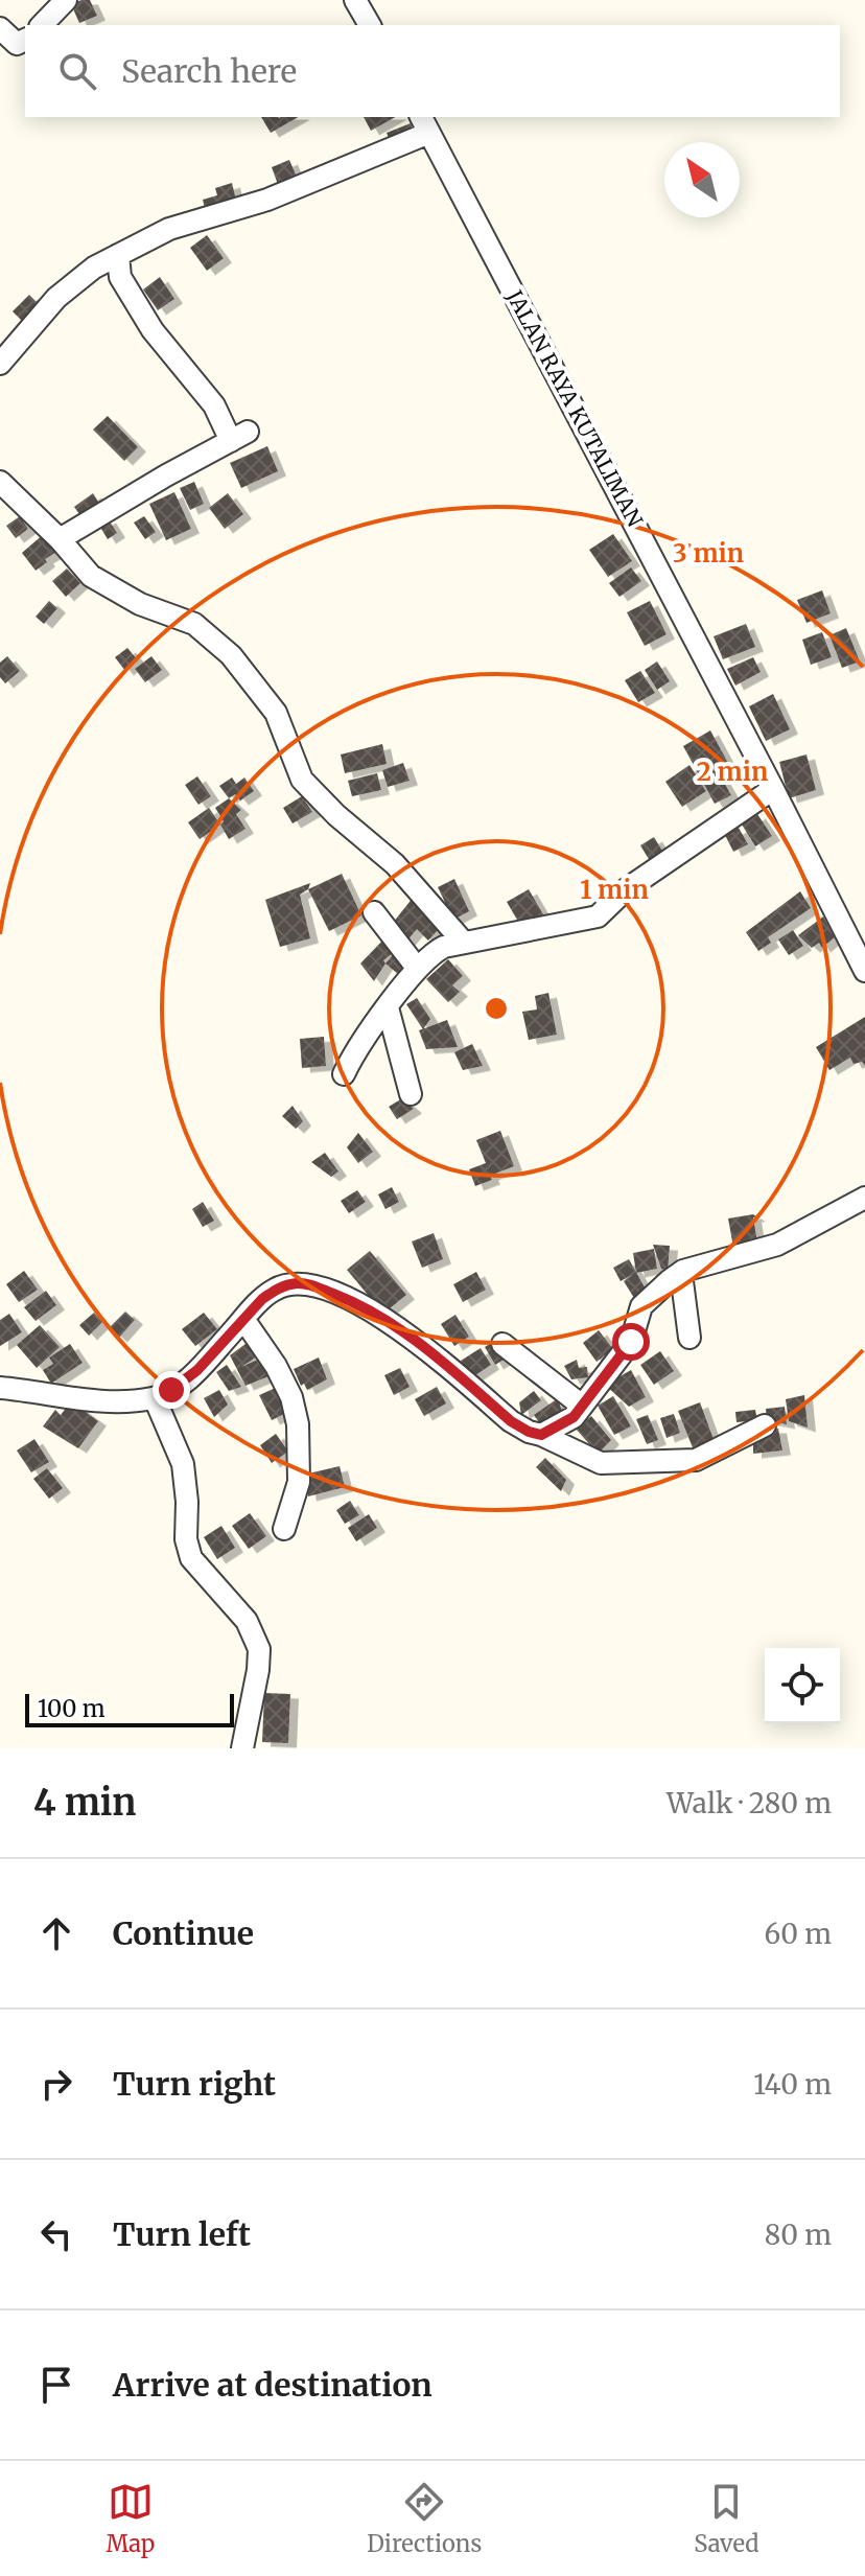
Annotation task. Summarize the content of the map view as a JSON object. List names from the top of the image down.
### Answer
{
  "streets": {
    "street": ["JALAN RAYA KUTALIMAN"]
  },
  "scale_bar": "100 m",
  "north": "top left",
  "page": {
    "search": "Search here",
    "scale": "100 m",
    "heading": ["4 min", "Walk · 280 m"],
    "list": [
      ["Continue", "60 m"],
      ["Turn right", "140 m"],
      ["Turn left", "80 m"],
      "Arrive at destination"
    ],
    "nav": ["Map", "Directions", "Saved"]
  },
  "rings": ["3 min", "2 min", "1 min"]
}
